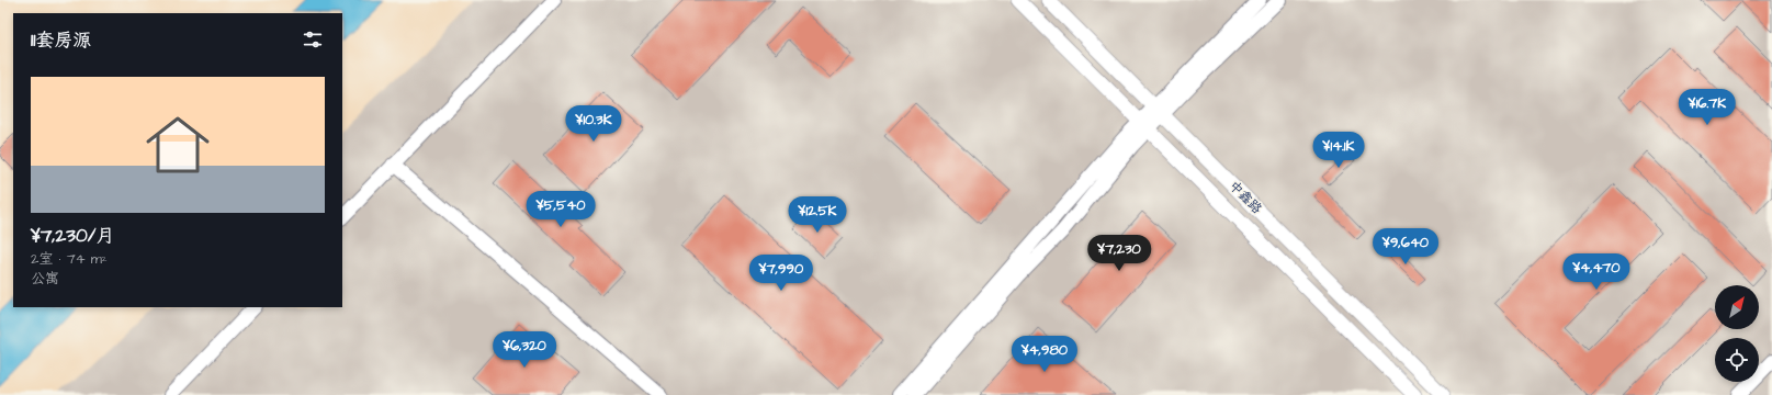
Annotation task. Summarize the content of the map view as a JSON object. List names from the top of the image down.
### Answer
{
  "streets": {
    "main road": ["中鑫路"]
  },
  "north": "top right",
  "page": {
    "heading": "11套房源",
    "list": [
      {
        "name": "¥7,230/月",
        "note": "2室 · 74 m² · 公寓"
      }
    ],
    "price": [
      "¥16.7K",
      "¥10.3K",
      "¥14.1K",
      "¥5,540",
      "¥12.5K",
      "¥9,640",
      "¥7,230",
      "¥4,470",
      "¥7,990",
      "¥6,320",
      "¥4,980"
    ]
  }
}
